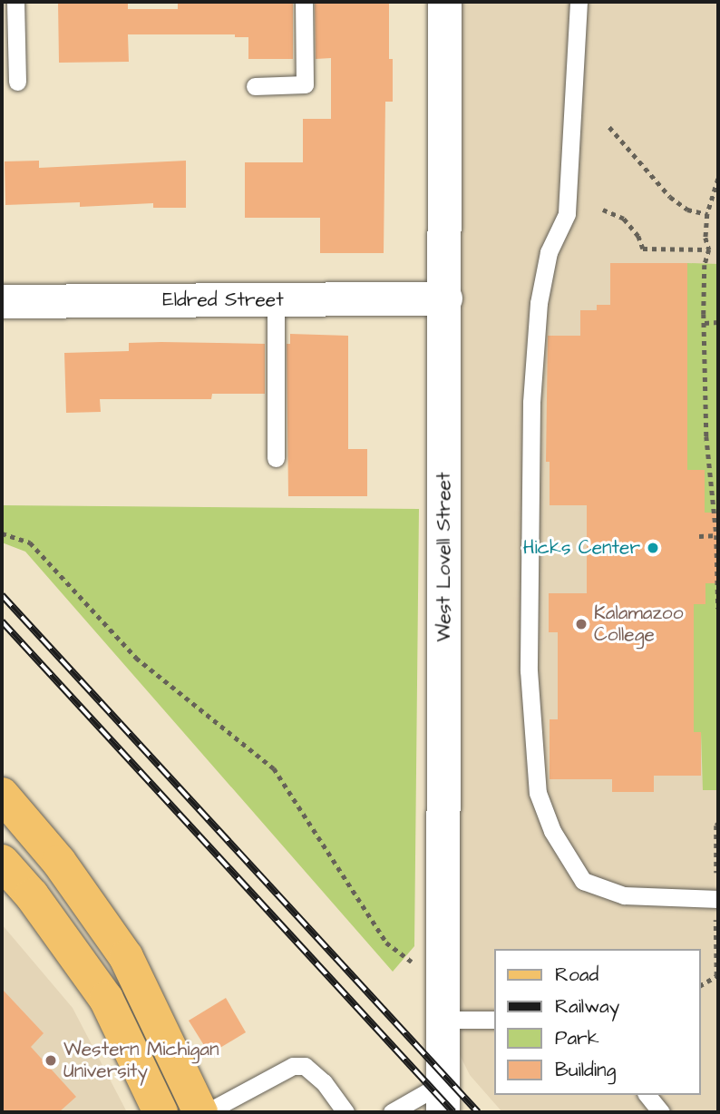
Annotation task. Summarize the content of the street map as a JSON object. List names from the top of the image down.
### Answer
{
  "streets": {
    "street": ["Eldred Street", "West Lovell Street"]
  },
  "crossings": [
    ["Eldred Street", "West Lovell Street"]
  ],
  "places": ["Hicks Center", "Kalamazoo College", "Western Michigan University"],
  "legend": [
    "Road",
    "Railway",
    "Park",
    "Building"
  ]
}
